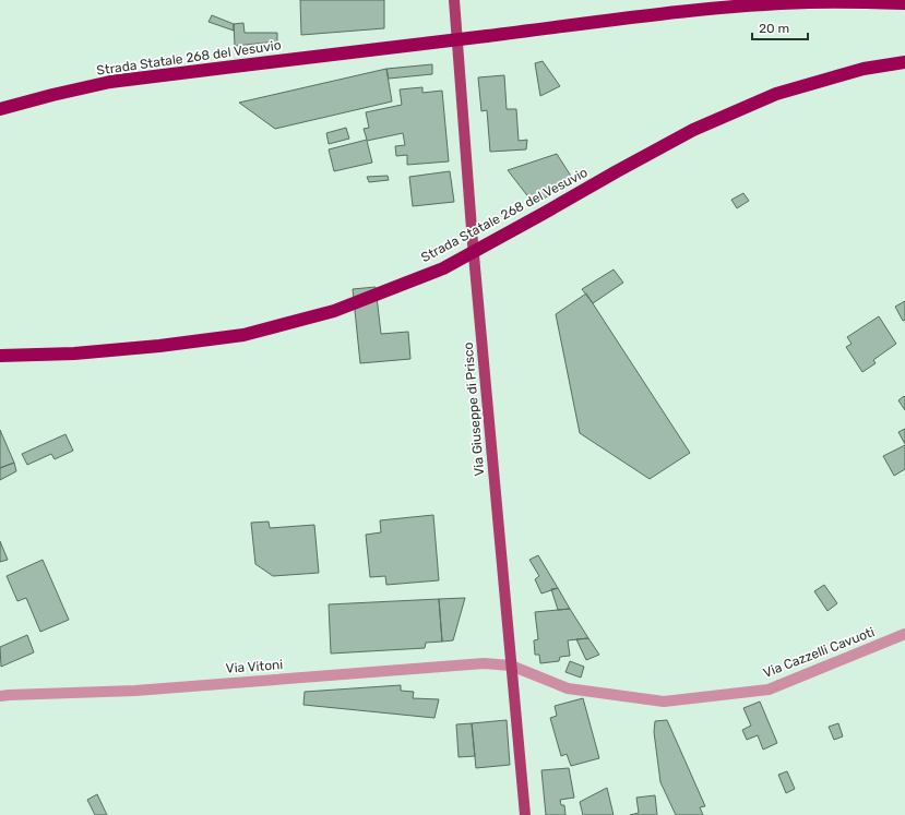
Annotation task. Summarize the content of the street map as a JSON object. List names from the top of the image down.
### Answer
{
  "streets": {
    "highway": ["Strada Statale 268 del Vesuvio"],
    "main road": ["Via Giuseppe di Prisco"],
    "street": ["Via Cazzelli Cavuoti", "Via Vitoni"]
  },
  "crossings": [
    ["Via Giuseppe di Prisco", "Via Cazzelli Cavuoti"],
    ["Via Giuseppe di Prisco", "Via Vitoni"],
    ["Via Cazzelli Cavuoti", "Via Vitoni"]
  ],
  "scale_bar": "20 m"
}
